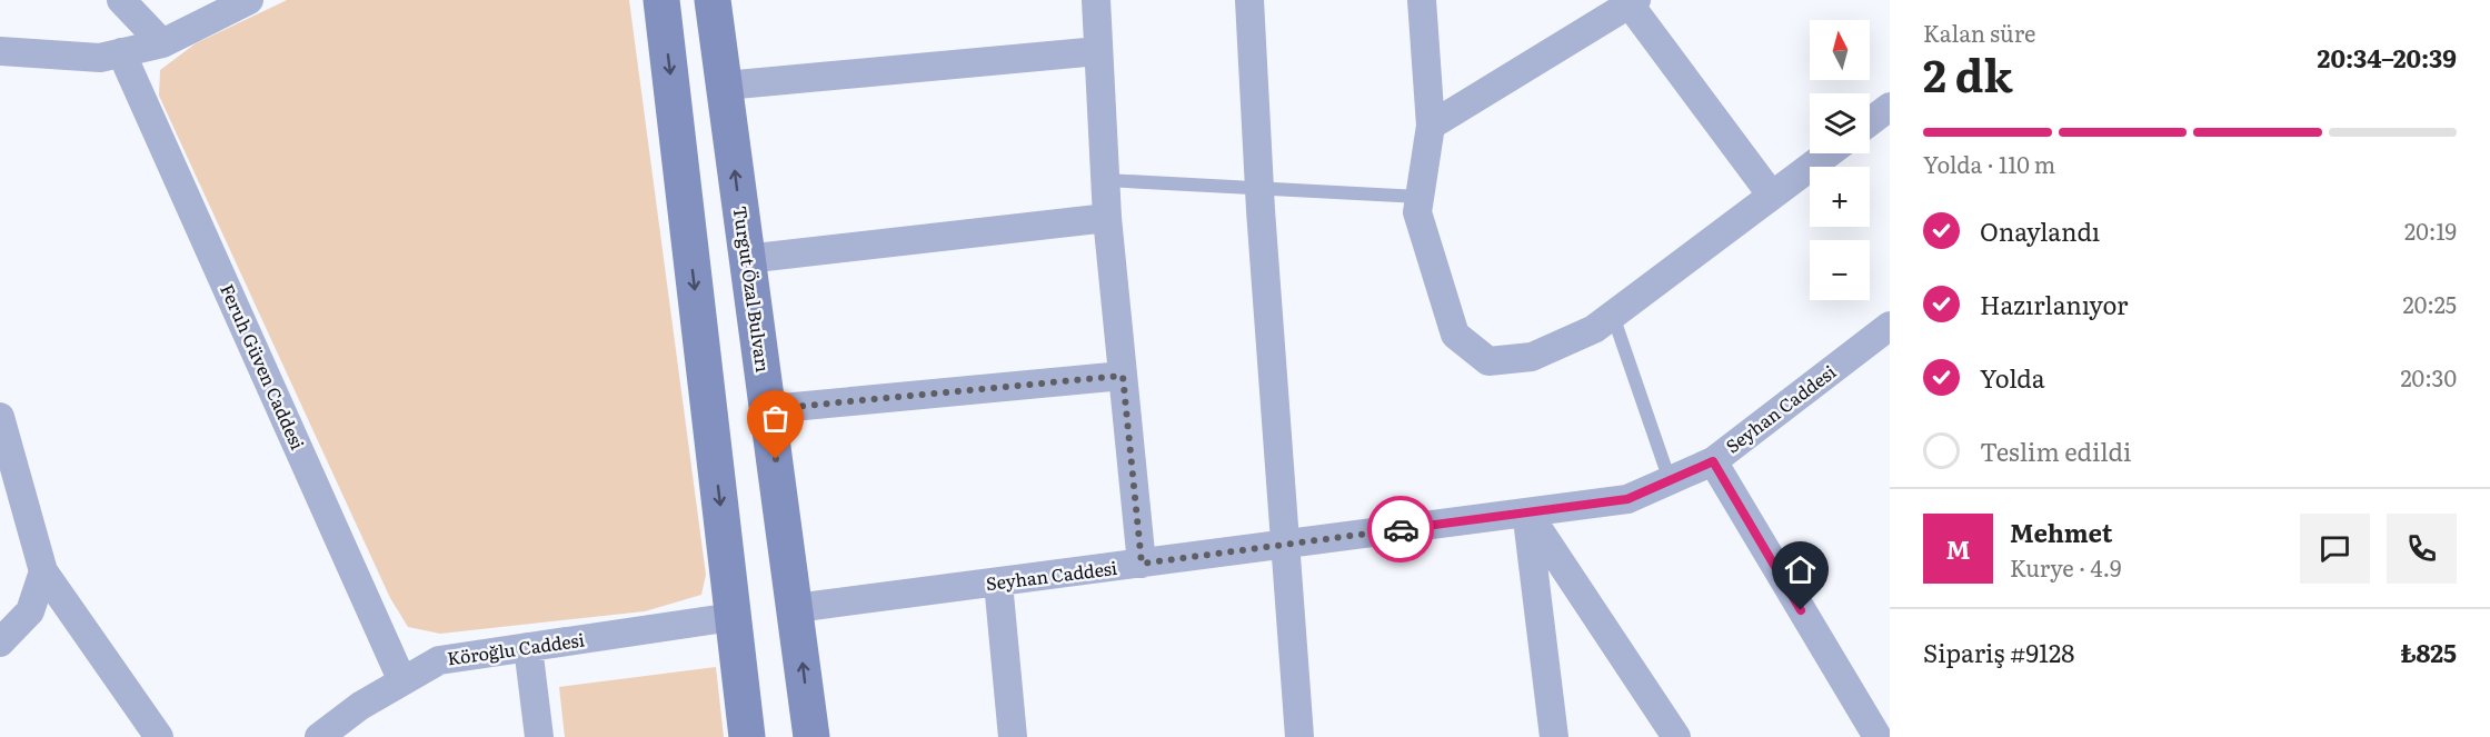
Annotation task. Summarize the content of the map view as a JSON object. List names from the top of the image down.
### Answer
{
  "streets": {
    "street": [
      "Turgut Özal Bulvarı",
      "Feruh Güven Caddesi",
      "Seyhan Caddesi",
      "Köroğlu Caddesi"
    ]
  },
  "crossings": [
    ["Turgut Özal Bulvarı", "Seyhan Caddesi"],
    ["Feruh Güven Caddesi", "Köroğlu Caddesi"]
  ],
  "north": "top",
  "page": {
    "heading": ["2 dk", "Kalan süre", "20:34–20:39"],
    "panel": [
      "Mehmet",
      "Kurye · 4.9",
      "Sipariş #9128",
      "₺825"
    ],
    "map_buttons": ["+", "−"],
    "bar": "Yolda · 110 m",
    "list": [
      ["Onaylandı", "20:19"],
      ["Hazırlanıyor", "20:25"],
      ["Yolda", "20:30"],
      "Teslim edildi"
    ],
    "round": "M"
  }
}
